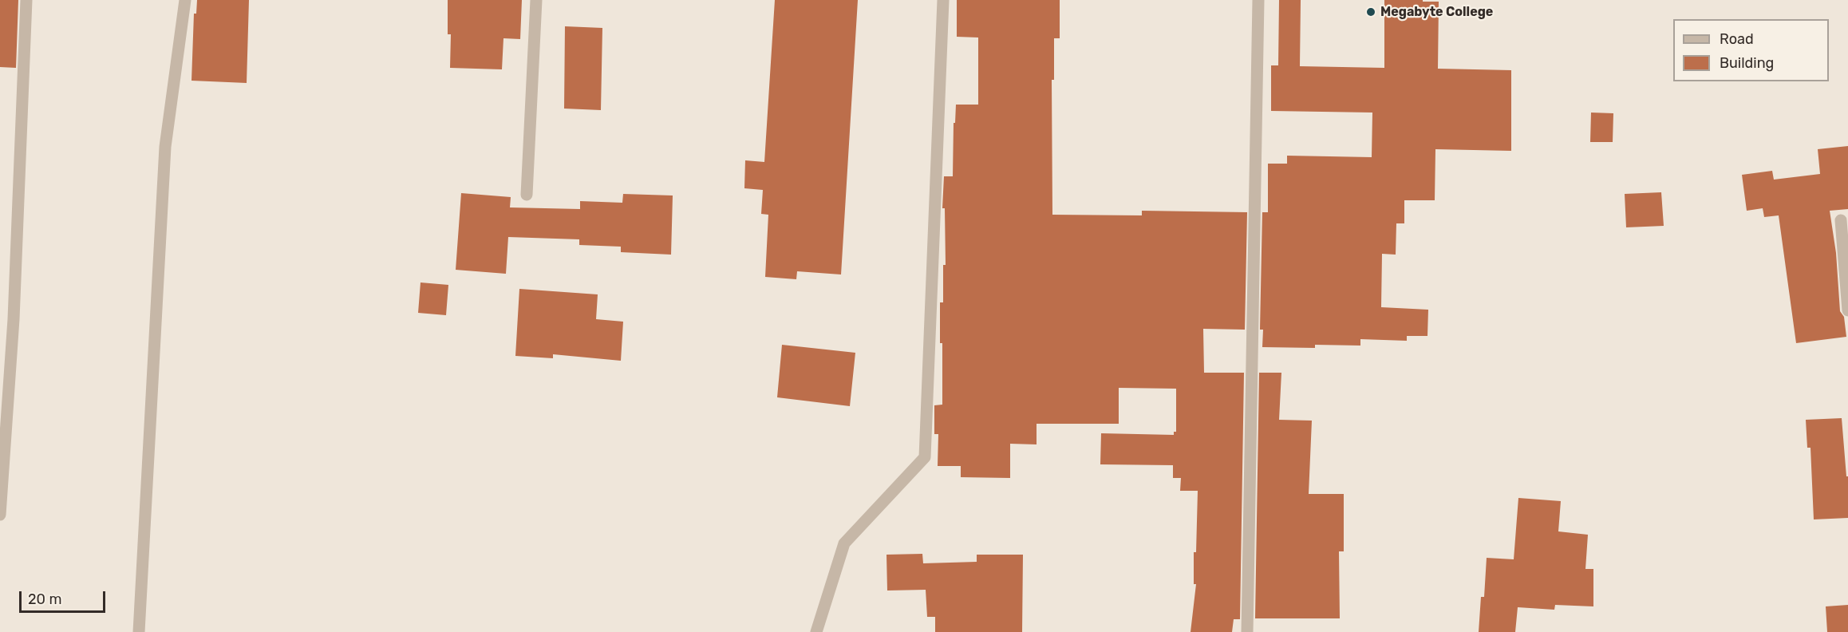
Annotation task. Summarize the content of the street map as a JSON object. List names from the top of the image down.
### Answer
{
  "places": ["Megabyte College"],
  "legend": ["Road", "Building"],
  "scale_bar": "20 m"
}
